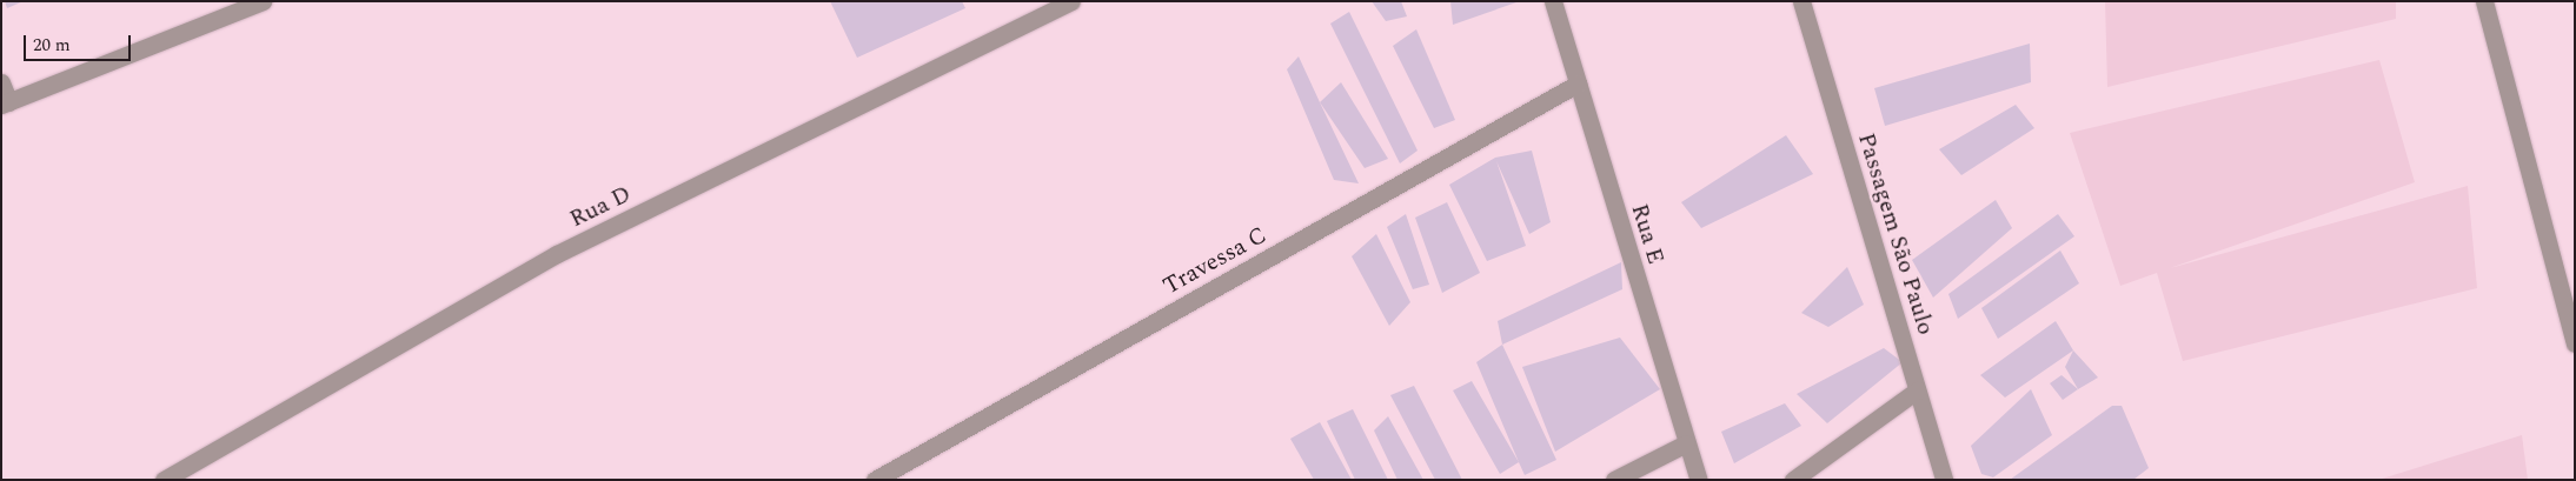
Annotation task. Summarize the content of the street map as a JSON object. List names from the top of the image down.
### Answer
{
  "streets": {
    "street": [
      "Rua D",
      "Rua E",
      "Passagem São Paulo",
      "Travessa C"
    ]
  },
  "crossings": [
    ["Rua E", "Travessa C"]
  ],
  "scale_bar": "20 m"
}
